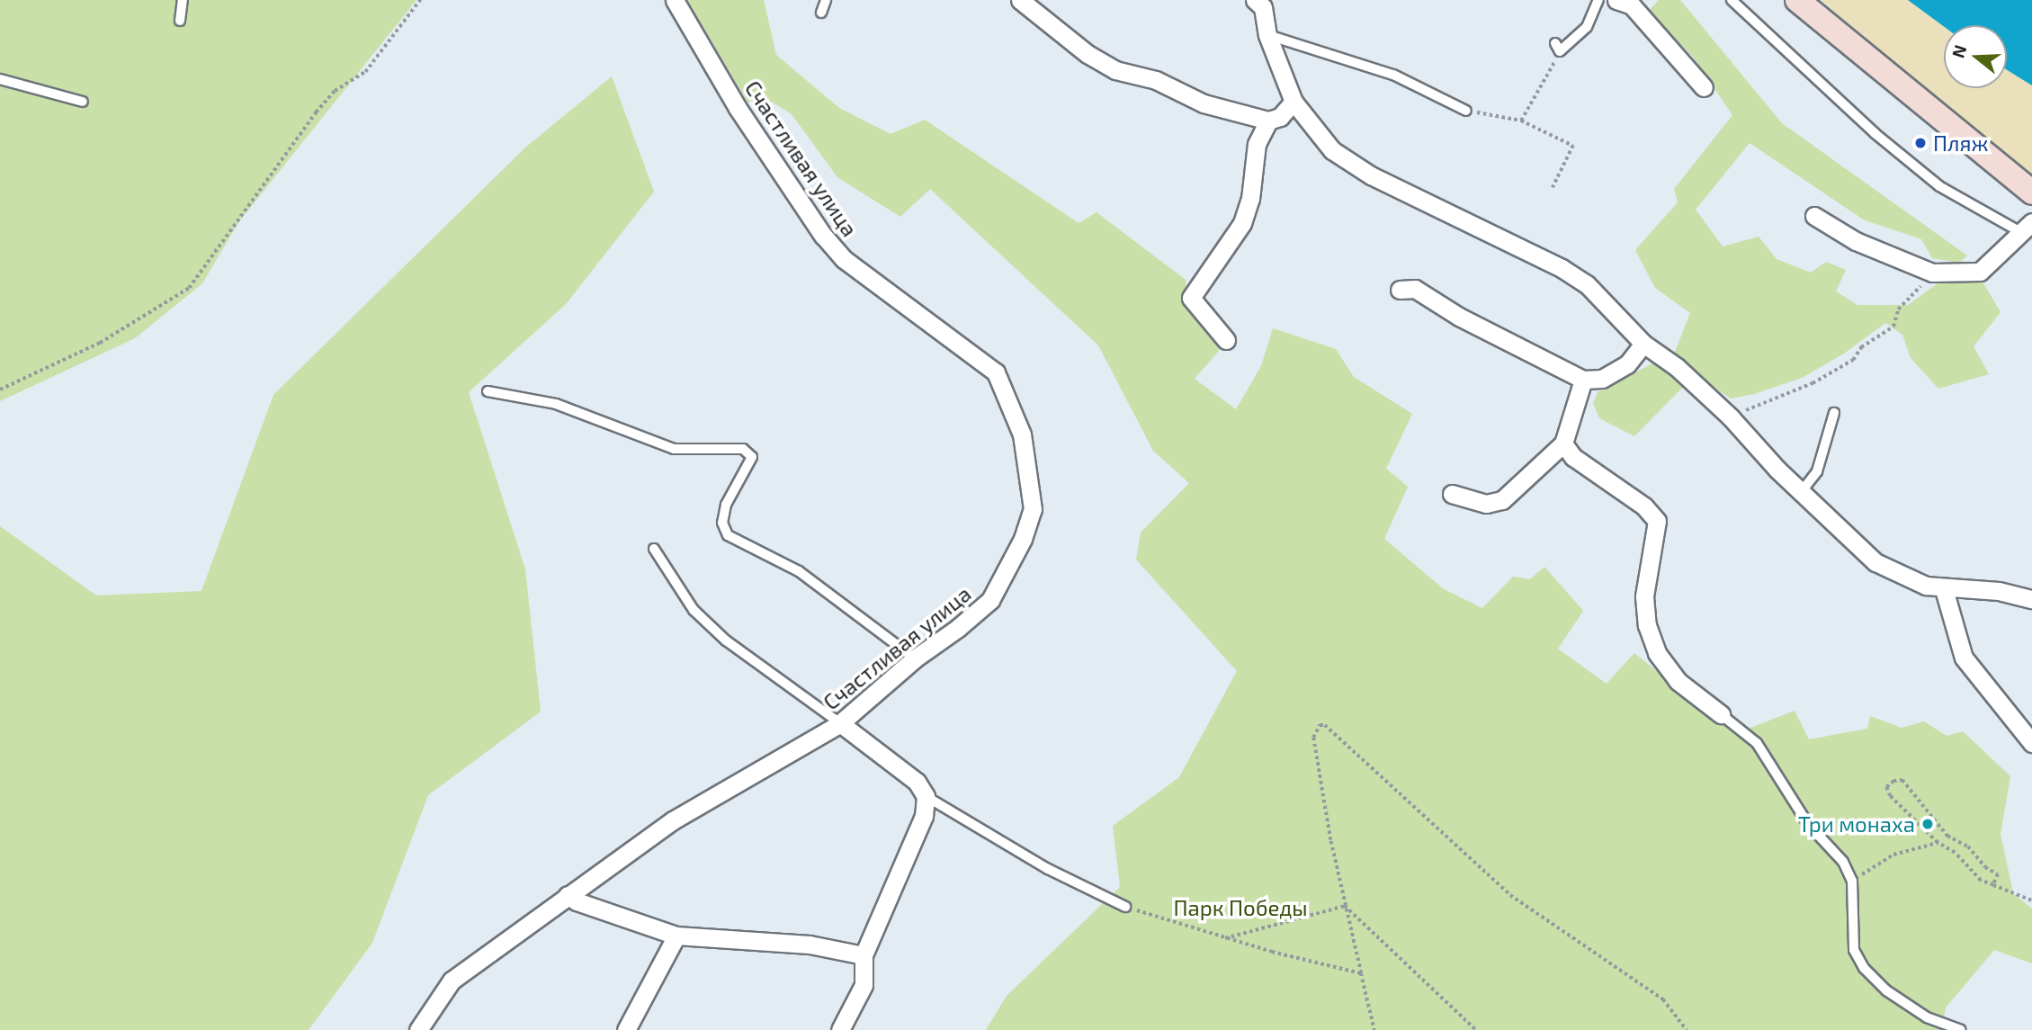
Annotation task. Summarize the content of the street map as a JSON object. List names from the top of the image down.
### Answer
{
  "streets": {
    "street": ["Счастливая улица"]
  },
  "parks": ["Парк Победы"],
  "places": ["Пляж", "Три монаха"],
  "north": "left"
}
